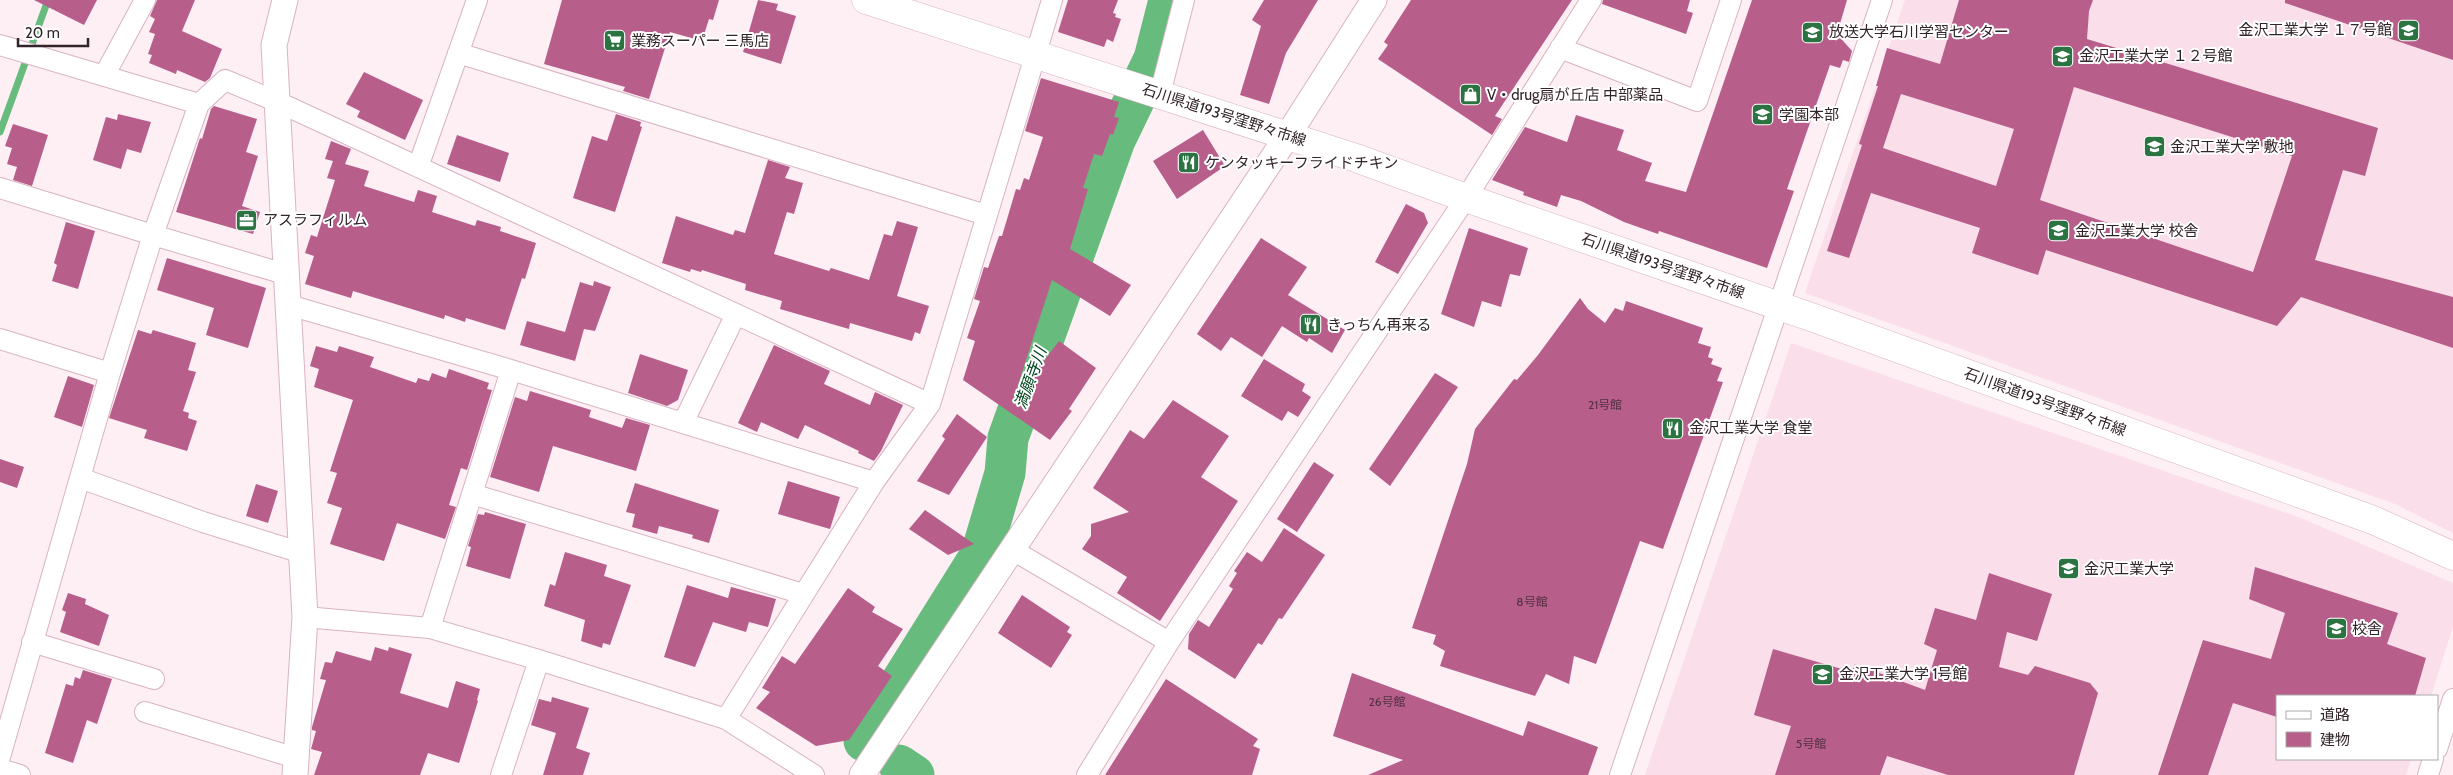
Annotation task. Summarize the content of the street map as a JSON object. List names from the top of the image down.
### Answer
{
  "streets": {
    "main road": ["石川県道193号窪野々市線"]
  },
  "water": ["満願寺川"],
  "places": {
    "school or university": [
      "金沢工業大学 １７号館",
      "放送大学石川学習センター",
      "金沢工業大学 １２号館",
      "学園本部",
      "金沢工業大学 敷地",
      "金沢工業大学 校舎",
      "金沢工業大学",
      "校舎",
      "金沢工業大学 1号館"
    ],
    "supermarket": ["業務スーパー 三馬店"],
    "shop": ["V・drug扇が丘店 中部薬品"],
    "restaurant": ["ケンタッキーフライドチキン", "きっちん再来る", "金沢工業大学 食堂"],
    "office": ["アスラフィルム"]
  },
  "house_numbers": [
    "21号館",
    "8号館",
    "26号館",
    "5号館"
  ],
  "legend": ["道路", "建物"],
  "scale_bar": "20 m"
}
